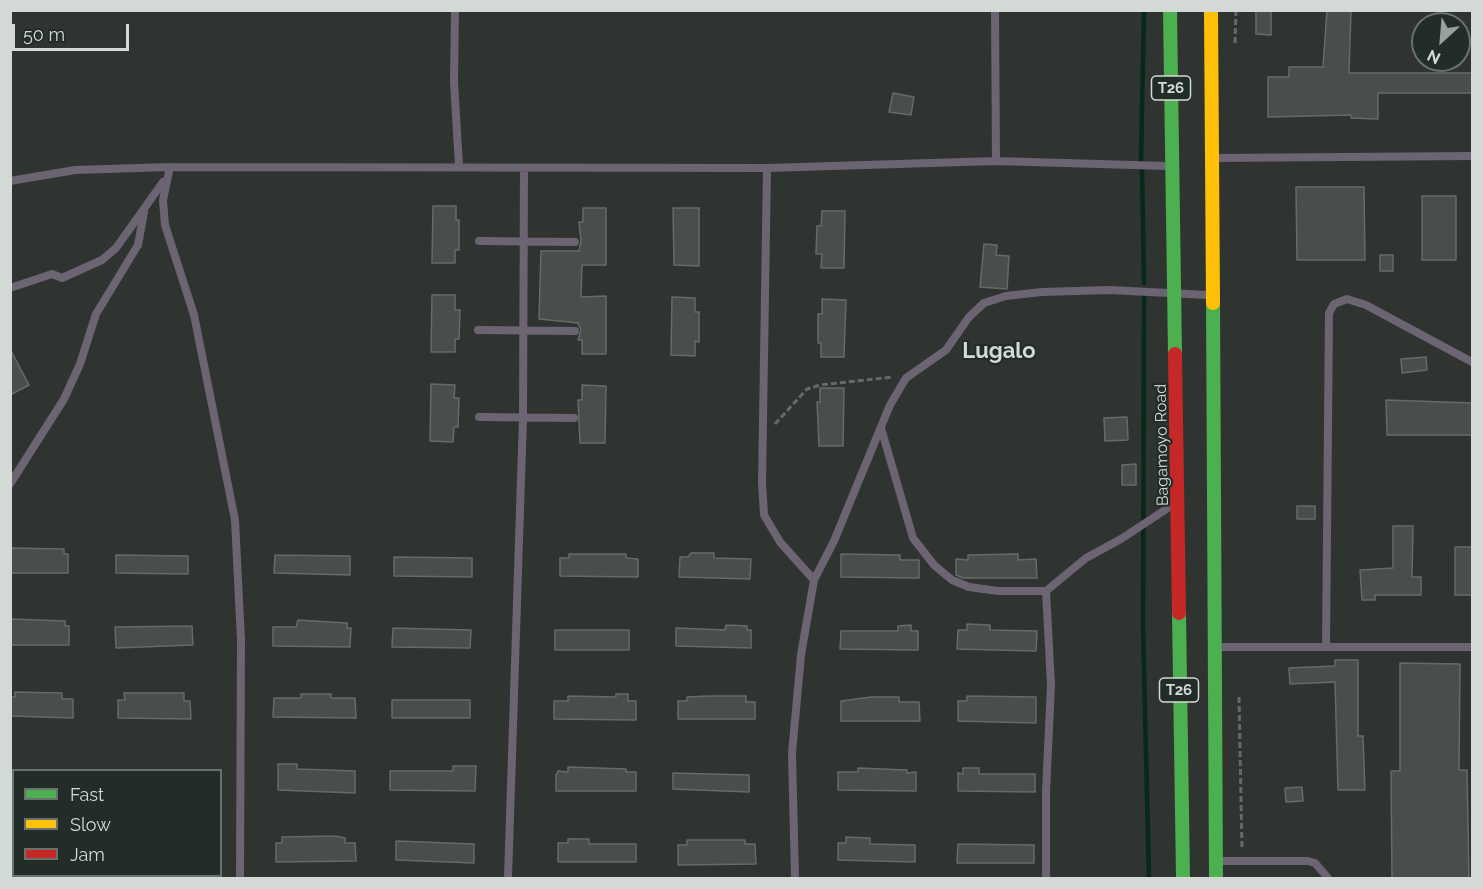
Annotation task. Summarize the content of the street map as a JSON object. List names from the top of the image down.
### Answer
{
  "streets": {
    "highway": ["T26", "Bagamoyo Road"]
  },
  "districts": ["Lugalo"],
  "legend": ["Fast", "Slow", "Jam"],
  "scale_bar": "50 m",
  "north": "bottom left"
}
